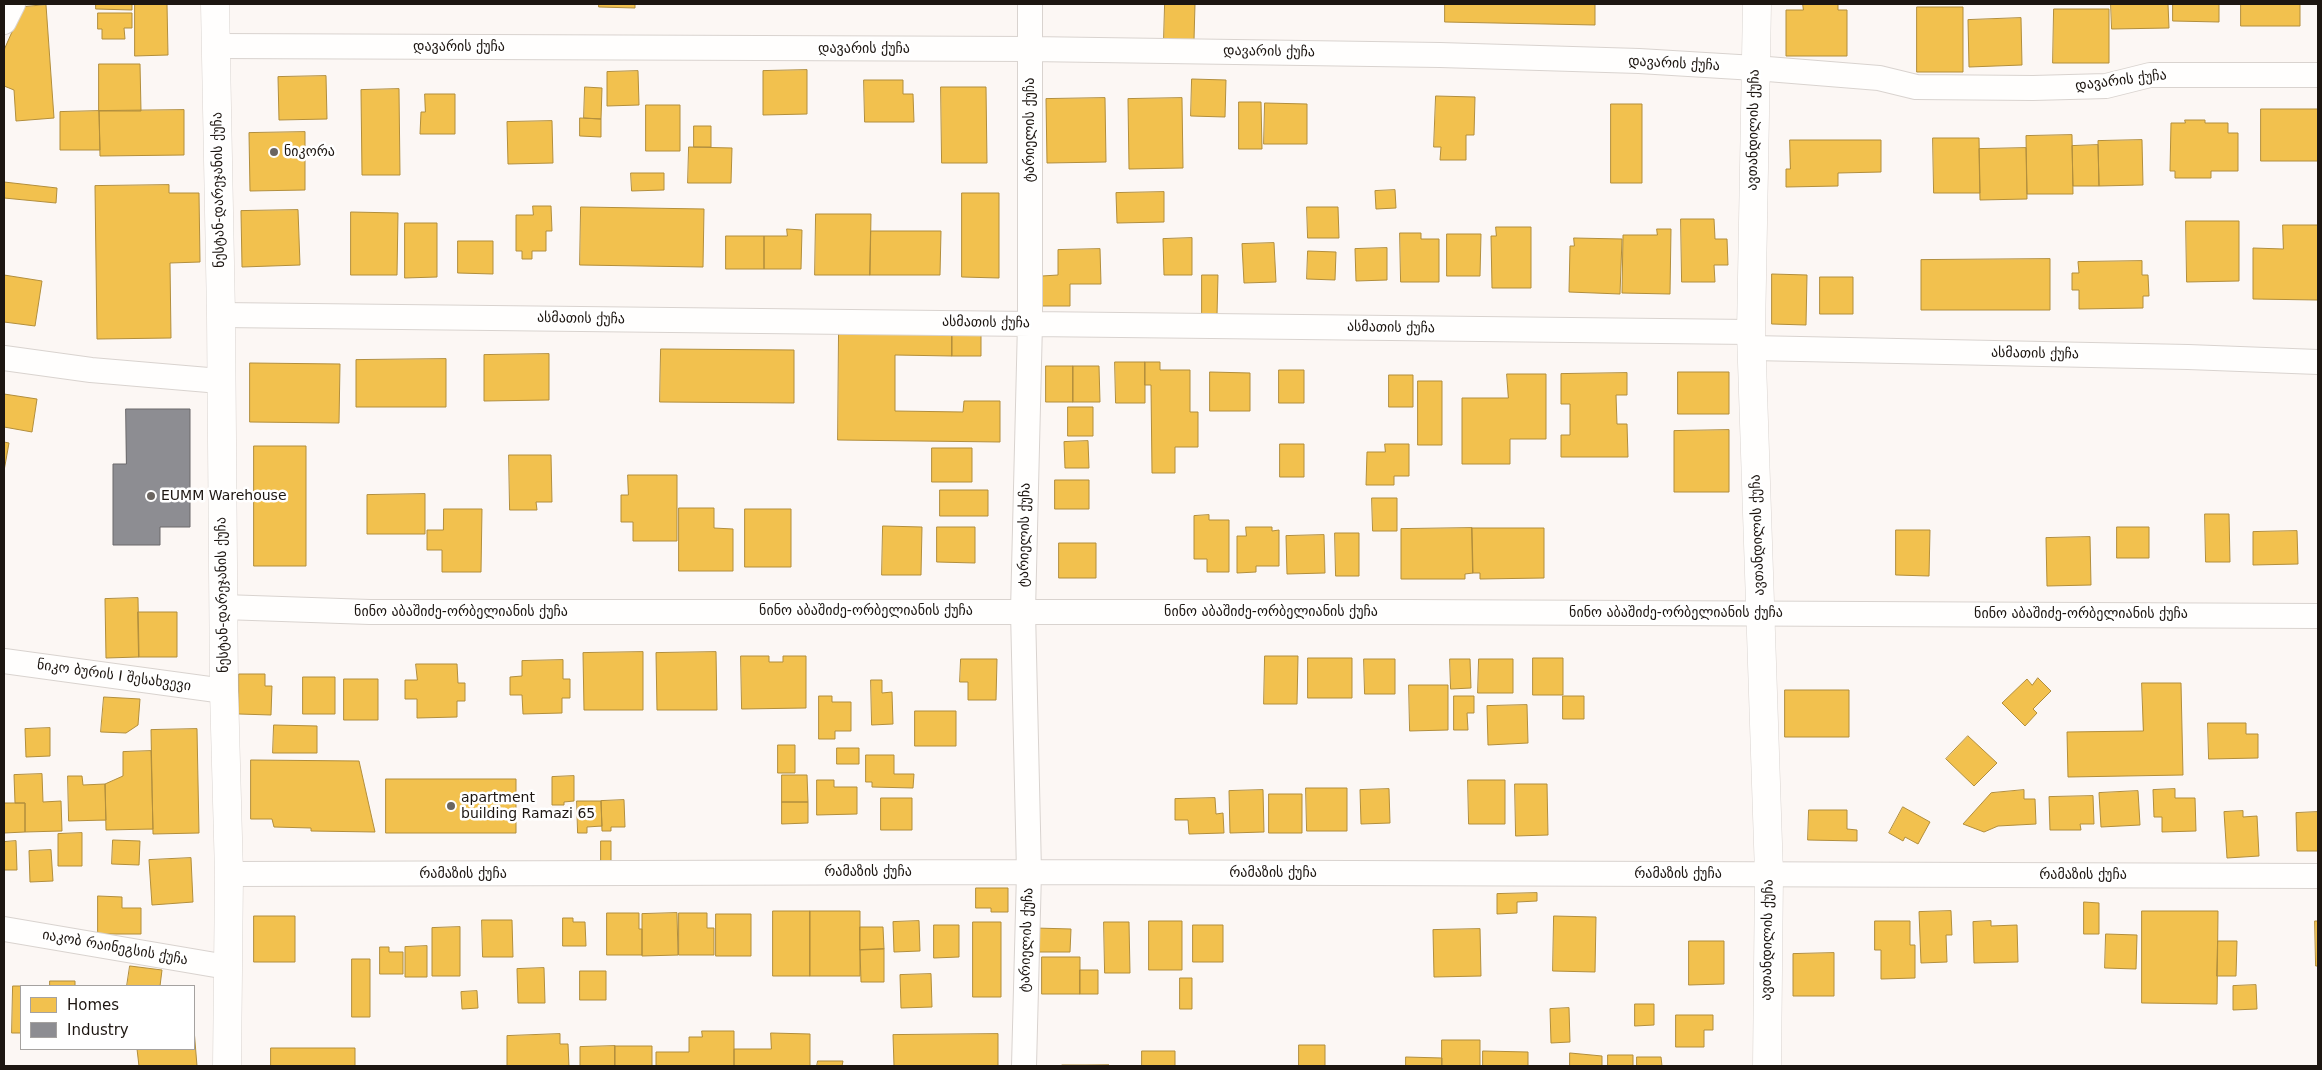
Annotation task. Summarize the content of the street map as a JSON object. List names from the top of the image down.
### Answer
{
  "streets": {
    "street": [
      "დავარის ქუჩა",
      "ტარიელის ქუჩა",
      "ავთანდილის ქუჩა",
      "ნესტან-დარეჯანის ქუჩა",
      "ასმათის ქუჩა",
      "ნინო აბაშიძე-ორბელიანის ქუჩა",
      "ნიკო ბურის I შესახვევი",
      "რამაზის ქუჩა",
      "იაკობ რაინეგსის ქუჩა"
    ]
  },
  "crossings": [
    ["დავარის ქუჩა", "ტარიელის ქუჩა"],
    ["დავარის ქუჩა", "ავთანდილის ქუჩა"],
    ["დავარის ქუჩა", "ნესტან-დარეჯანის ქუჩა"],
    ["ტარიელის ქუჩა", "ასმათის ქუჩა"],
    ["ტარიელის ქუჩა", "ნინო აბაშიძე-ორბელიანის ქუჩა"],
    ["ტარიელის ქუჩა", "რამაზის ქუჩა"],
    ["ავთანდილის ქუჩა", "ასმათის ქუჩა"],
    ["ავთანდილის ქუჩა", "ნინო აბაშიძე-ორბელიანის ქუჩა"],
    ["ავთანდილის ქუჩა", "რამაზის ქუჩა"],
    ["ნესტან-დარეჯანის ქუჩა", "ასმათის ქუჩა"],
    ["ნესტან-დარეჯანის ქუჩა", "ნინო აბაშიძე-ორბელიანის ქუჩა"],
    ["ნესტან-დარეჯანის ქუჩა", "ნიკო ბურის I შესახვევი"],
    ["ნესტან-დარეჯანის ქუჩა", "რამაზის ქუჩა"],
    ["ნესტან-დარეჯანის ქუჩა", "იაკობ რაინეგსის ქუჩა"]
  ],
  "places": ["ნიკორა", "EUMM Warehouse", "apartment building Ramazi 65"],
  "legend": ["Homes", "Industry"]
}
